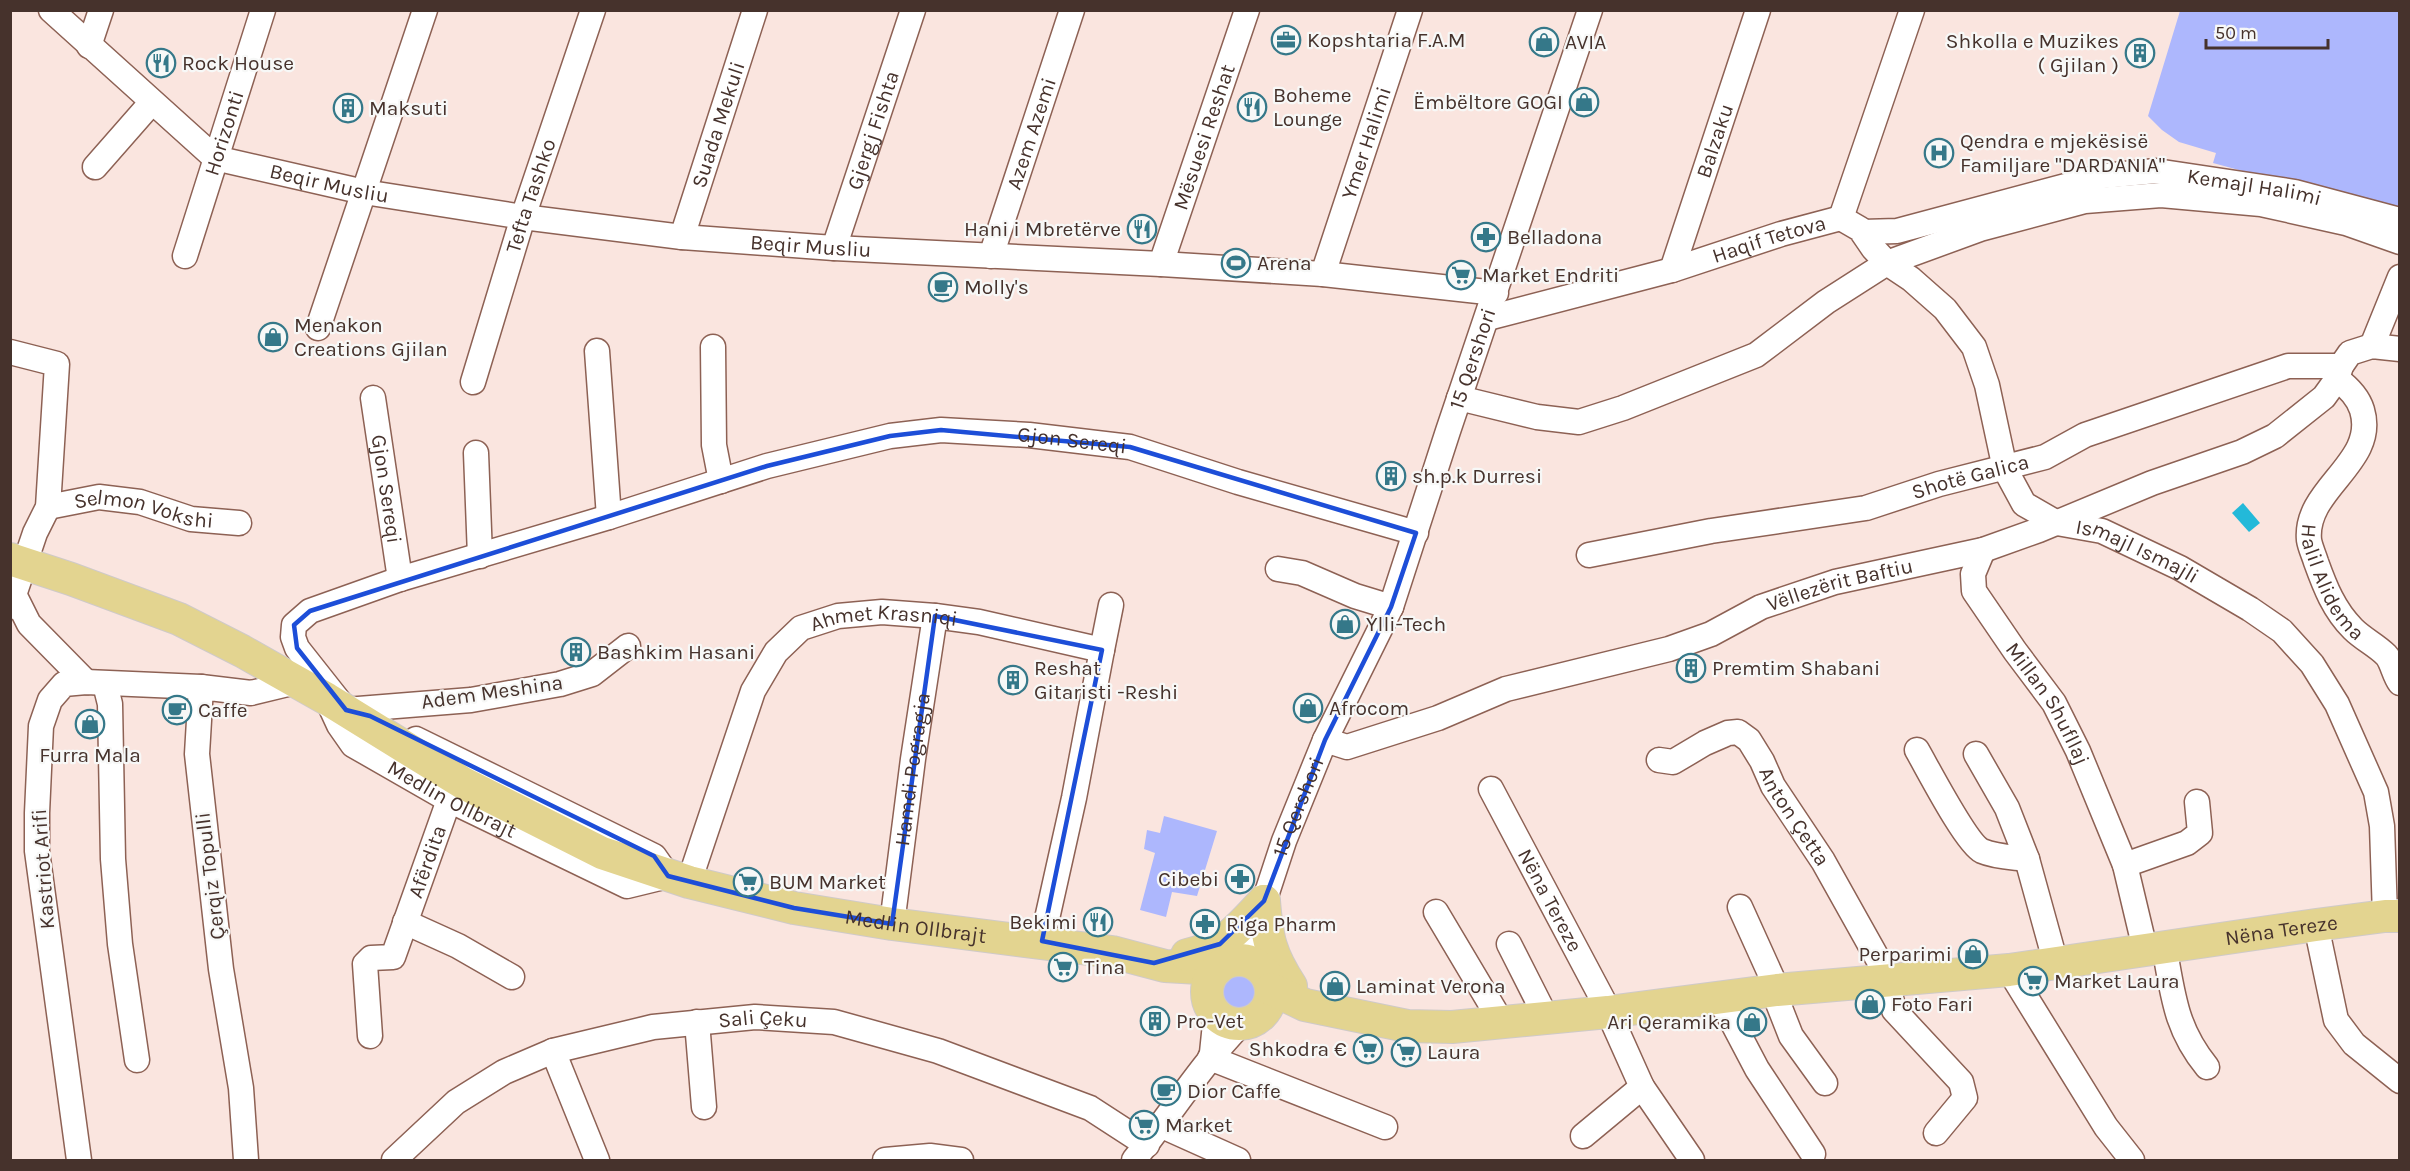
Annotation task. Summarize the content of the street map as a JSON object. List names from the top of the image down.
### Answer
{
  "streets": {
    "main road": ["Medlin Ollbrajt", "Nëna Tereze"],
    "street": [
      "Suada Mekuli",
      "Gjergj Fishta",
      "Horizonti",
      "Azem Azemi",
      "Mësuesi Reshat",
      "Balzaku",
      "Ymer Halimi",
      "Beqir Musliu",
      "Kemajl Halimi",
      "Tefta Tashko",
      "Haqif Tetova",
      "15 Qershori",
      "Gjon Sereqi",
      "Shotë Galica",
      "Selmon Vokshi",
      "Ismajl Ismajli",
      "Halil Alidema",
      "Vëllezërit Baftiu",
      "Ahmet Krasniqi",
      "Adem Meshina",
      "Millan Shufllaj",
      "Hamdi Pogragja",
      "Anton Çetta",
      "Afërdita",
      "Kastriot Arifi",
      "Çerqiz Topulli",
      "Sali Çeku"
    ]
  },
  "crossings": [
    ["Suada Mekuli", "Beqir Musliu"],
    ["Gjergj Fishta", "Beqir Musliu"],
    ["Horizonti", "Beqir Musliu"],
    ["Azem Azemi", "Beqir Musliu"],
    ["Mësuesi Reshat", "Beqir Musliu"],
    ["Balzaku", "Haqif Tetova"],
    ["Ymer Halimi", "Beqir Musliu"],
    ["Beqir Musliu", "Tefta Tashko"],
    ["Beqir Musliu", "15 Qershori"],
    ["Kemajl Halimi", "Ismajl Ismajli"],
    ["Haqif Tetova", "15 Qershori"],
    ["Haqif Tetova", "Ismajl Ismajli"],
    ["15 Qershori", "Gjon Sereqi"],
    ["15 Qershori", "Vëllezërit Baftiu"],
    ["15 Qershori", "Medlin Ollbrajt"],
    ["15 Qershori", "Nëna Tereze"],
    ["Gjon Sereqi", "Adem Meshina"],
    ["Gjon Sereqi", "Medlin Ollbrajt"],
    ["Shotë Galica", "Ismajl Ismajli"],
    ["Shotë Galica", "Halil Alidema"],
    ["Shotë Galica", "Vëllezërit Baftiu"],
    ["Selmon Vokshi", "Medlin Ollbrajt"],
    ["Ismajl Ismajli", "Vëllezërit Baftiu"],
    ["Ismajl Ismajli", "Nëna Tereze"],
    ["Halil Alidema", "Vëllezërit Baftiu"],
    ["Vëllezërit Baftiu", "Millan Shufllaj"],
    ["Ahmet Krasniqi", "Hamdi Pogragja"],
    ["Ahmet Krasniqi", "Medlin Ollbrajt"],
    ["Adem Meshina", "Medlin Ollbrajt"],
    ["Millan Shufllaj", "Nëna Tereze"],
    ["Hamdi Pogragja", "Medlin Ollbrajt"],
    ["Medlin Ollbrajt", "Afërdita"],
    ["Medlin Ollbrajt", "Nëna Tereze"],
    ["Anton Çetta", "Nëna Tereze"],
    ["Kastriot Arifi", "Çerqiz Topulli"]
  ],
  "places": {
    "office": ["Kopshtaria F.A.M"],
    "shop": [
      "AVIA",
      "Ëmbëltore GOGI",
      "Menakon Creations Gjilan",
      "Ylli-Tech",
      "Afrocom",
      "Furra Mala",
      "Perparimi",
      "Laminat Verona",
      "Foto Fari",
      "Ari Qeramika"
    ],
    "building": [
      "Shkolla e Muzikes ( Gjilan )",
      "Maksuti",
      "sh.p.k Durresi",
      "Bashkim Hasani",
      "Premtim Shabani",
      "Reshat Gitaristi -Reshi",
      "Pro-Vet"
    ],
    "restaurant": [
      "Rock House",
      "Boheme Lounge",
      "Hani i Mbretërve",
      "Bekimi"
    ],
    "hospital": ["Qendra e mjekësisë Familjare \"DARDANIA\""],
    "pharmacy": ["Belladona", "Cibebi", "Riga Pharm"],
    "sports": ["Arena"],
    "supermarket": [
      "Market Endriti",
      "BUM Market",
      "Tina",
      "Market Laura",
      "Shkodra €",
      "Laura",
      "Market"
    ],
    "cafe": ["Molly's", "Caffe", "Dior Caffe"]
  },
  "scale_bar": "50 m"
}
